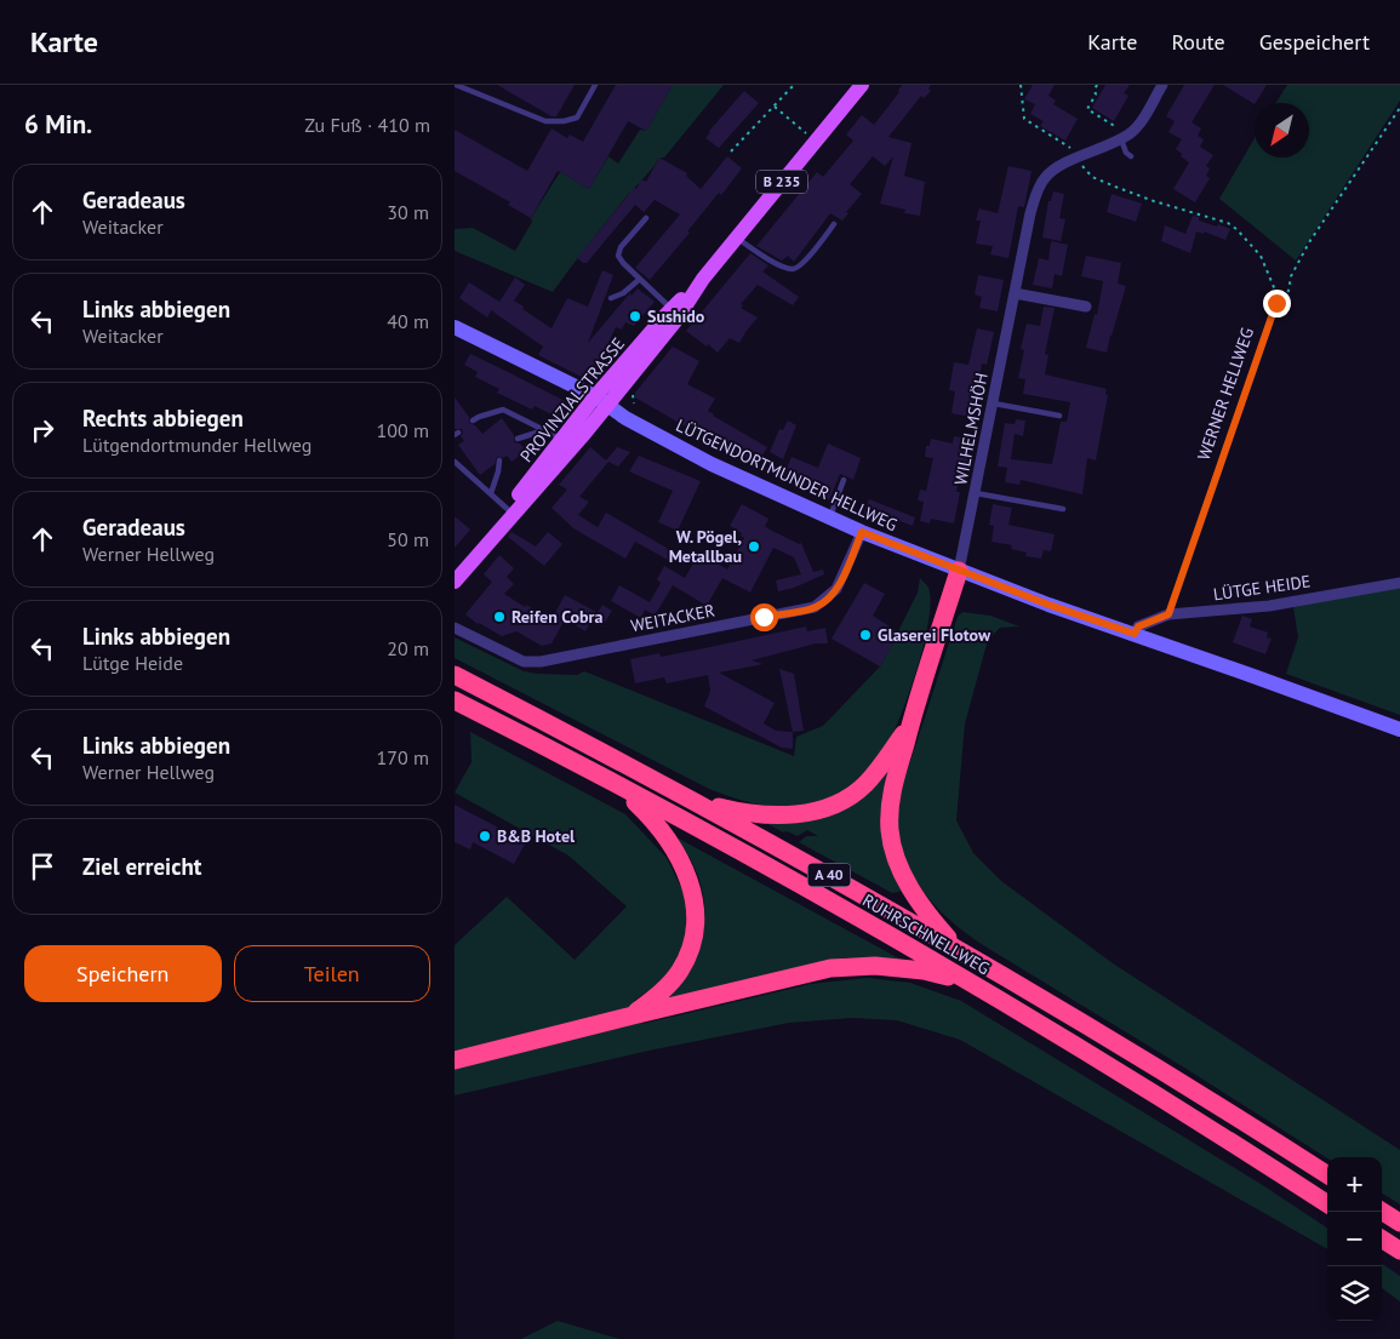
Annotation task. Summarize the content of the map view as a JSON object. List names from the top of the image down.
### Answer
{
  "streets": {
    "highway": ["A 40", "RUHRSCHNELLWEG"],
    "main road": ["B 235", "PROVINZIALSTRASSE", "LÜTGENDORTMUNDER HELLWEG"],
    "street": ["WILHELMSHÖH", "LÜTGE HEIDE", "WEITACKER"],
    "path": ["WERNER HELLWEG"]
  },
  "crossings": [
    ["WERNER HELLWEG", "LÜTGE HEIDE"],
    ["PROVINZIALSTRASSE", "LÜTGENDORTMUNDER HELLWEG"],
    ["WILHELMSHÖH", "LÜTGENDORTMUNDER HELLWEG"],
    ["LÜTGENDORTMUNDER HELLWEG", "LÜTGE HEIDE"],
    ["LÜTGENDORTMUNDER HELLWEG", "WEITACKER"]
  ],
  "places": [
    "Sushido",
    "W. Pögel, Metallbau",
    "Reifen Cobra",
    "Glaserei Flotow",
    "B&B Hotel"
  ],
  "north": "bottom left",
  "page": {
    "header": "Karte",
    "nav": ["Karte", "Route", "Gespeichert"],
    "heading": ["6 Min.", "Zu Fuß · 410 m"],
    "list": [
      ["Geradeaus", "Weitacker", "30 m"],
      ["Links abbiegen", "Weitacker", "40 m"],
      ["Rechts abbiegen", "Lütgendortmunder Hellweg", "100 m"],
      ["Geradeaus", "Werner Hellweg", "50 m"],
      ["Links abbiegen", "Lütge Heide", "20 m"],
      ["Links abbiegen", "Werner Hellweg", "170 m"],
      "Ziel erreicht"
    ],
    "buttons": ["Speichern", "Teilen"],
    "map_buttons": ["+", "−"]
  }
}
